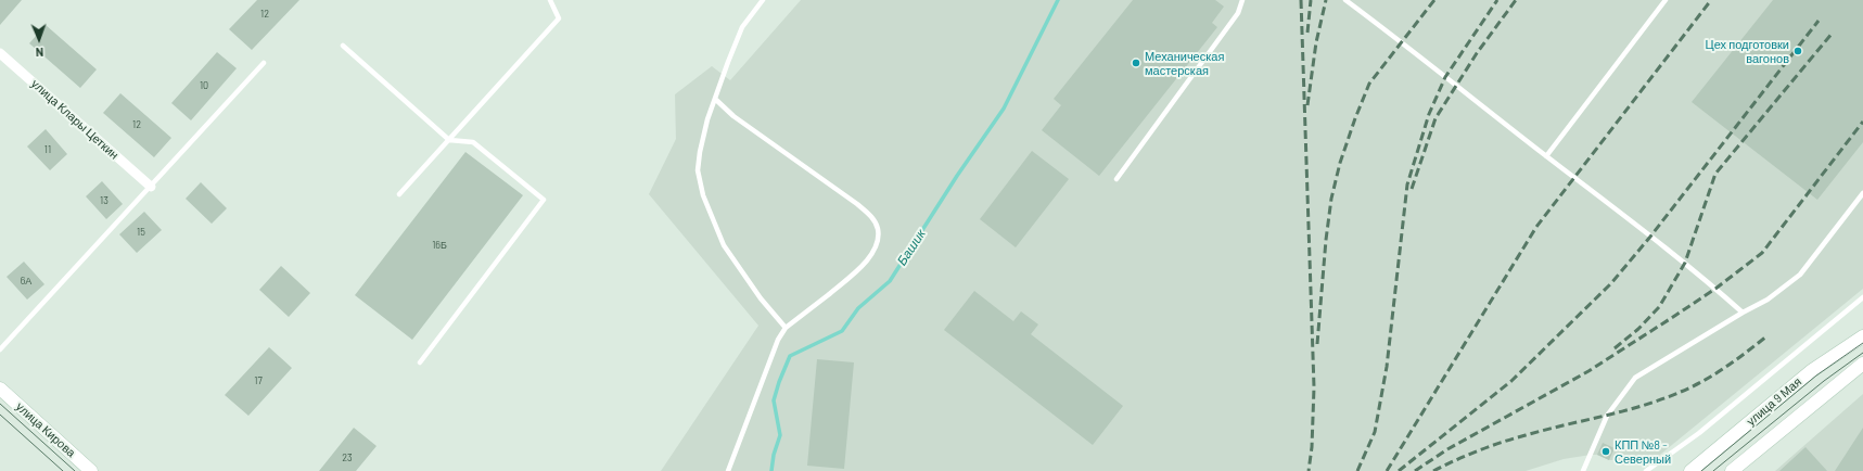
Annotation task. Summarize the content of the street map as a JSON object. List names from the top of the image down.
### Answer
{
  "streets": {
    "main road": ["улица 9 Мая", "улица Кирова"],
    "street": ["улица Клары Цеткин"]
  },
  "water": ["Башик"],
  "places": ["Цех подготовки вагонов", "Механическая мастерская", "КПП №8 - Северный"],
  "house_numbers": [
    "12",
    "10",
    "12",
    "11",
    "13",
    "15",
    "16Б",
    "6А",
    "17",
    "23"
  ],
  "north": "bottom"
}
